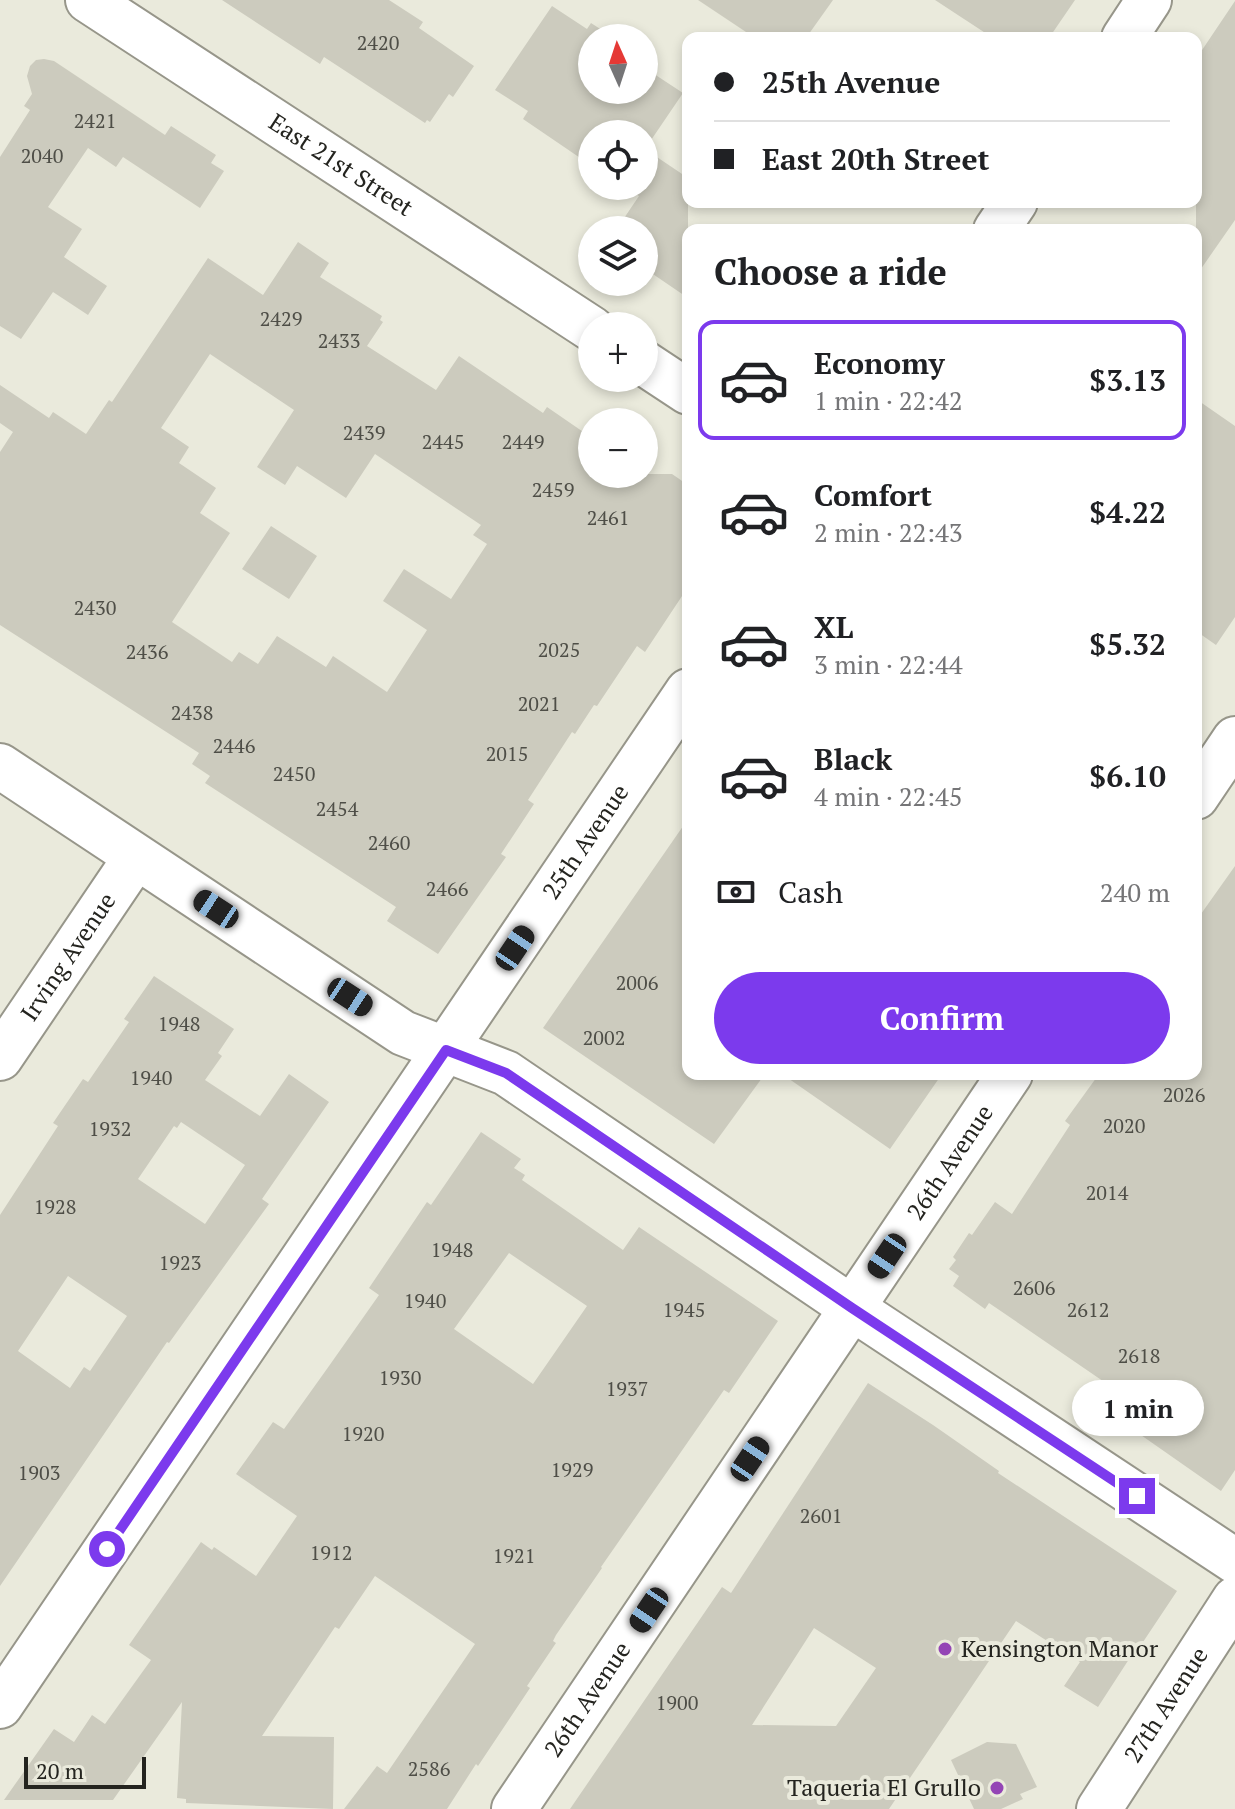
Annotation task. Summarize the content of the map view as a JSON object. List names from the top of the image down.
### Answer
{
  "streets": {
    "street": [
      "East 21st Street",
      "25th Avenue",
      "Irving Avenue",
      "26th Avenue",
      "27th Avenue"
    ]
  },
  "places": ["Kensington Manor", "Taqueria El Grullo"],
  "house_numbers": [
    "2420",
    "2421",
    "2040",
    "2429",
    "2433",
    "2439",
    "2445",
    "2449",
    "2459",
    "2461",
    "2430",
    "2025",
    "2436",
    "2021",
    "2438",
    "2446",
    "2015",
    "2450",
    "2454",
    "2460",
    "2466",
    "2006",
    "1948",
    "2002",
    "1940",
    "2026",
    "2020",
    "1932",
    "2014",
    "1928",
    "1948",
    "1923",
    "2606",
    "1940",
    "1945",
    "2612",
    "2618",
    "1930",
    "1937",
    "1920",
    "1929",
    "1903",
    "2601",
    "1912",
    "1921",
    "1900",
    "2586"
  ],
  "scale_bar": "20 m",
  "north": "top",
  "page": {
    "map_buttons": ["+", "−"],
    "banner": ["25th Avenue", "East 20th Street"],
    "heading": "Choose a ride",
    "list": [
      {
        "name": "Economy",
        "note": "1 min · 22:42",
        "value": "$3.13"
      },
      {
        "name": "Comfort",
        "note": "2 min · 22:43",
        "value": "$4.22"
      },
      {
        "name": "XL",
        "note": "3 min · 22:44",
        "value": "$5.32"
      },
      {
        "name": "Black",
        "note": "4 min · 22:45",
        "value": "$6.10"
      }
    ],
    "pay": ["Cash", "240 m"],
    "buttons": "Confirm",
    "bubble": "1 min",
    "scale": "20 m"
  }
}
